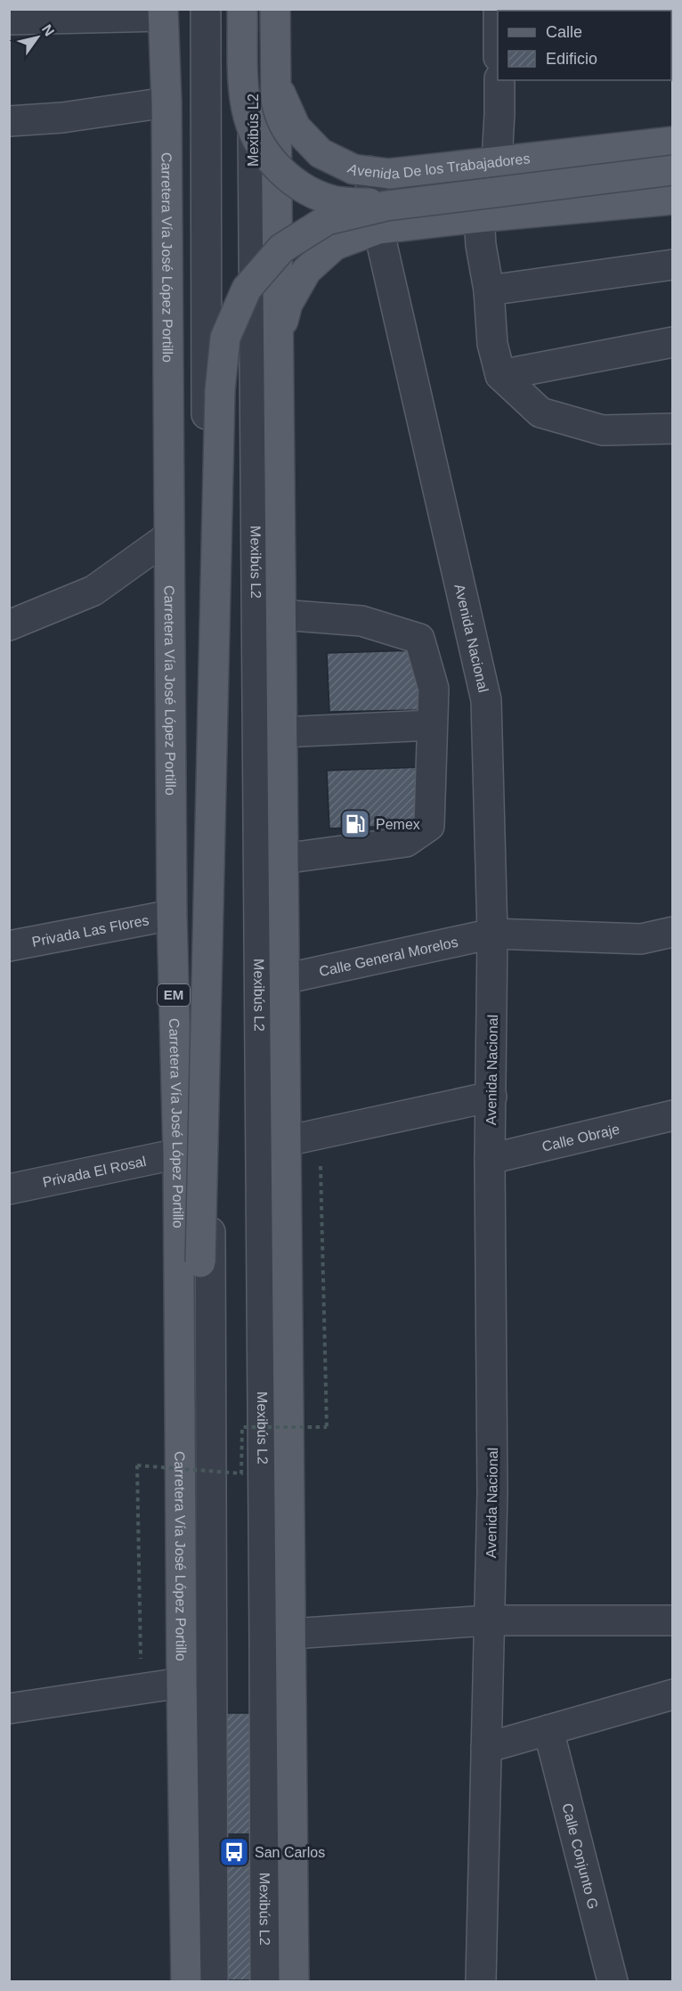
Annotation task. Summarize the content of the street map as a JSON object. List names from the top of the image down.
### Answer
{
  "streets": {
    "main road": ["Avenida De los Trabajadores", "Carretera Vía José López Portillo", "EM"],
    "street": [
      "Mexibús L2",
      "Avenida Nacional",
      "Privada Las Flores",
      "Calle General Morelos",
      "Calle Obraje",
      "Privada El Rosal",
      "Calle Conjunto G"
    ]
  },
  "crossings": [
    ["Avenida De los Trabajadores", "Avenida Nacional"],
    ["Carretera Vía José López Portillo", "Privada Las Flores"],
    ["Carretera Vía José López Portillo", "Privada El Rosal"],
    ["Avenida Nacional", "Calle General Morelos"],
    ["Avenida Nacional", "Calle Obraje"]
  ],
  "places": {
    "fuel station": ["Pemex"],
    "bus stop": ["San Carlos"]
  },
  "legend": ["Calle", "Edificio"],
  "north": "top right"
}
